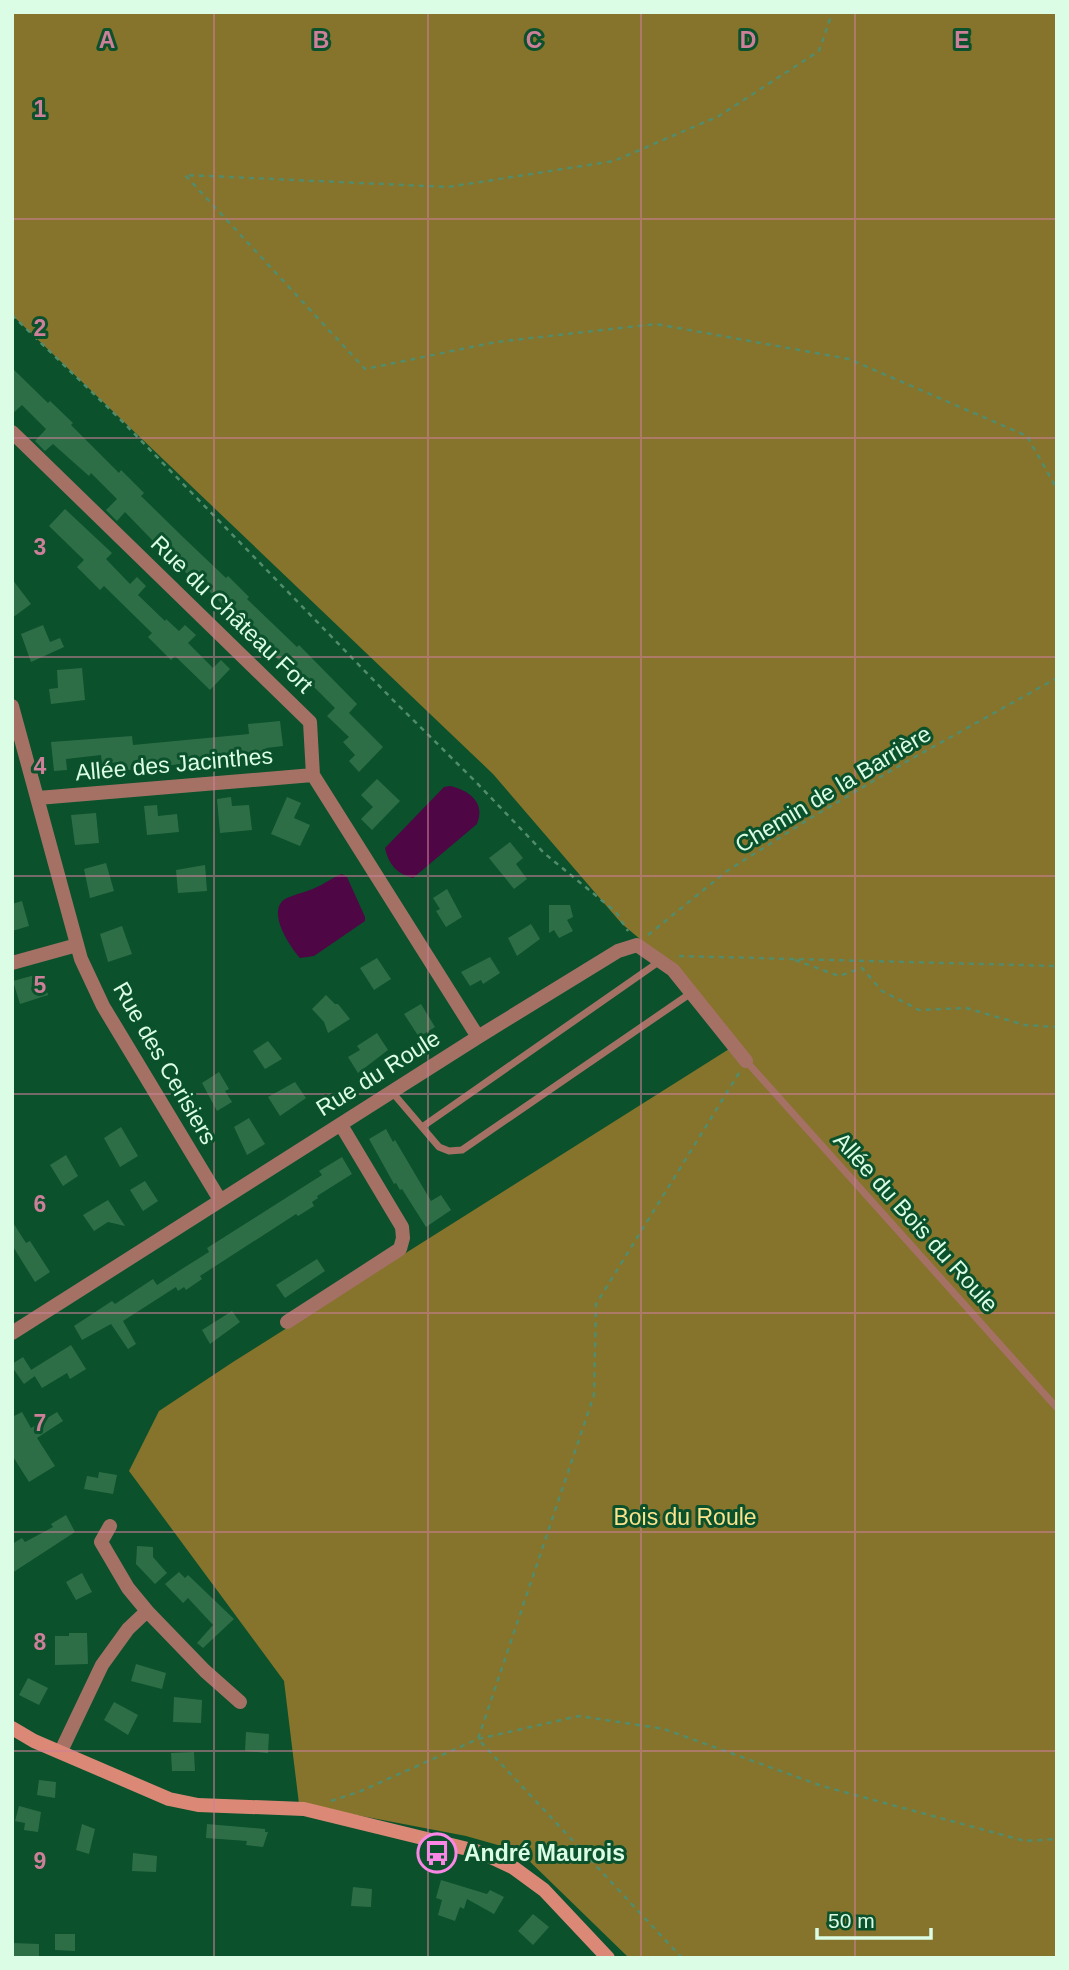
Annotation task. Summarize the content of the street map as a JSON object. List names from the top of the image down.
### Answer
{
  "streets": {
    "street": [
      "Rue du Château Fort",
      "Allée des Jacinthes",
      "Rue des Cerisiers",
      "Rue du Roule"
    ],
    "lane": ["Allée du Bois du Roule"],
    "path": ["Chemin de la Barrière"]
  },
  "crossings": [
    ["Rue du Château Fort", "Allée des Jacinthes"],
    ["Rue du Château Fort", "Rue du Roule"],
    ["Allée des Jacinthes", "Rue des Cerisiers"],
    ["Chemin de la Barrière", "Rue du Roule"],
    ["Rue des Cerisiers", "Rue du Roule"]
  ],
  "parks": ["Bois du Roule"],
  "places": {
    "bus stop": ["André Maurois"]
  },
  "scale_bar": "50 m",
  "grid": {
    "columns": [
      "A",
      "B",
      "C",
      "D",
      "E"
    ],
    "rows": [
      "1",
      "2",
      "3",
      "4",
      "5",
      "6",
      "7",
      "8",
      "9"
    ]
  }
}
